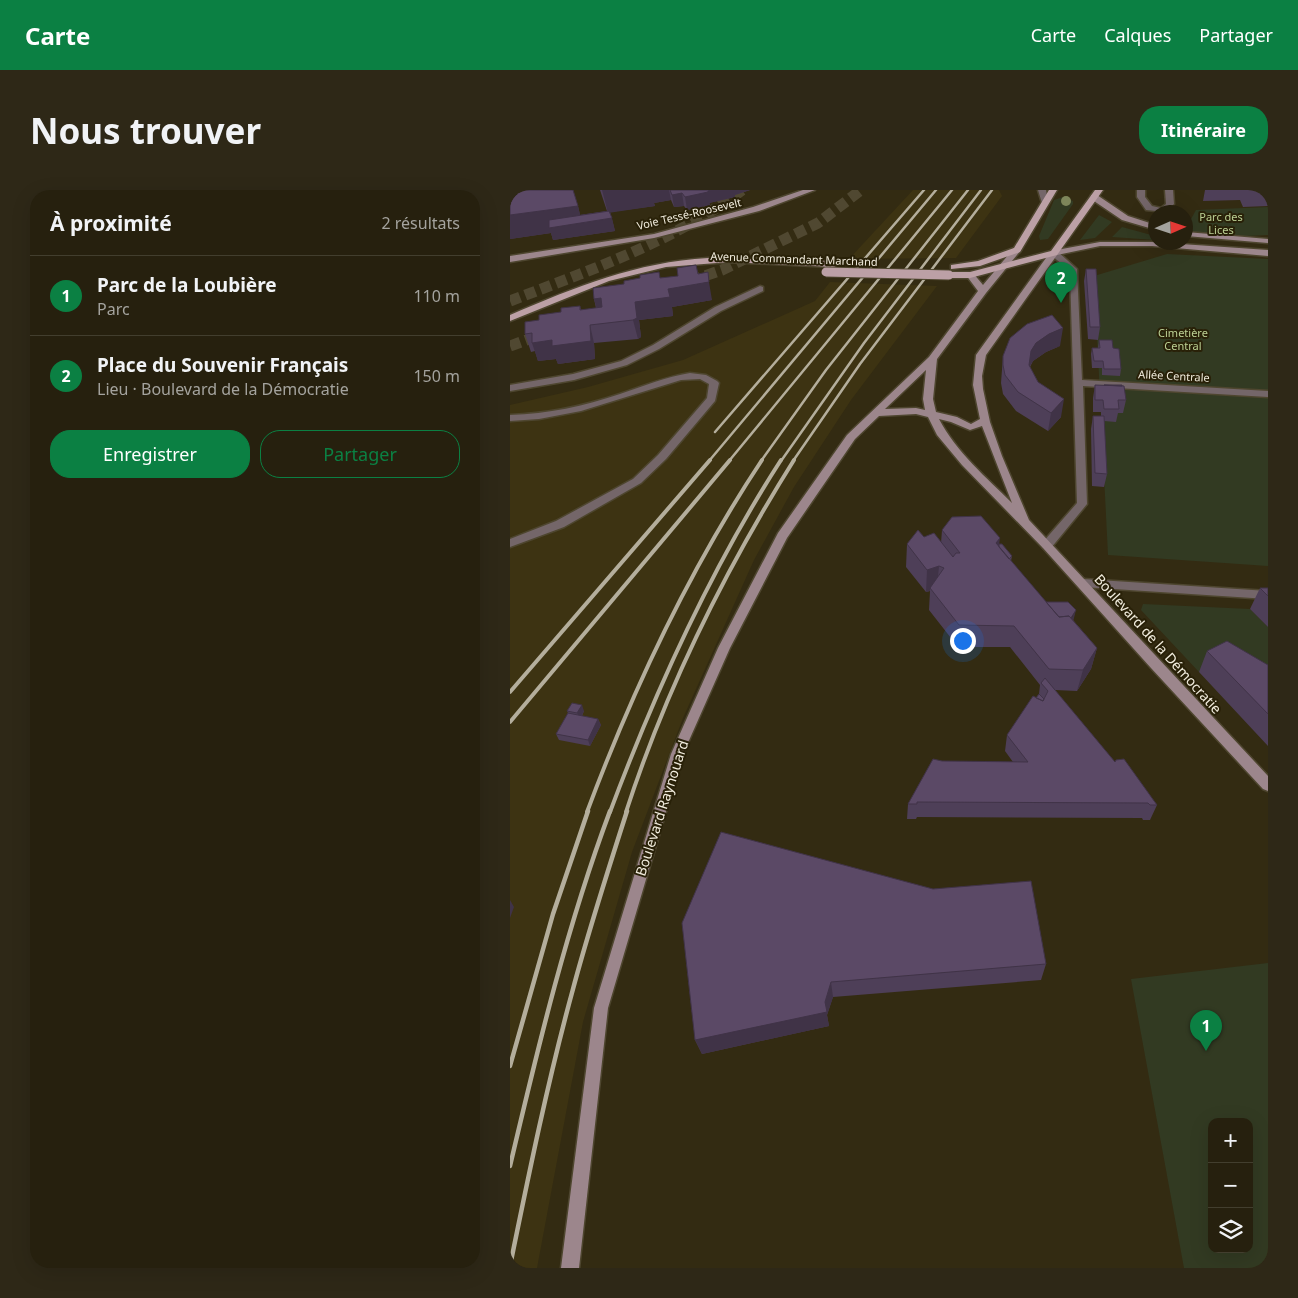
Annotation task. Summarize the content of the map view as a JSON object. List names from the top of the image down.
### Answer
{
  "streets": {
    "main road": ["Avenue Commandant Marchand"],
    "street": [
      "Voie Tessé-Roosevelt",
      "Allée Centrale",
      "Boulevard de la Démocratie",
      "Boulevard Raynouard"
    ]
  },
  "crossings": [
    ["Avenue Commandant Marchand", "Boulevard de la Démocratie"],
    ["Boulevard de la Démocratie", "Boulevard Raynouard"]
  ],
  "parks": ["Parc des Lices", "Cimetière Central"],
  "north": "right",
  "page": {
    "header": "Carte",
    "nav": ["Carte", "Calques", "Partager"],
    "buttons": [
      "Itinéraire",
      ["Enregistrer", "Partager"]
    ],
    "title": "Nous trouver",
    "heading": ["À proximité", "2 résultats"],
    "list": [
      {
        "mark": "1",
        "name": "Parc de la Loubière",
        "note": "Parc",
        "value": "110 m"
      },
      {
        "mark": "2",
        "name": "Place du Souvenir Français",
        "note": "Lieu · Boulevard de la Démocratie",
        "value": "150 m"
      }
    ],
    "pins": ["2", "1"],
    "map_buttons": ["+", "−"]
  }
}
